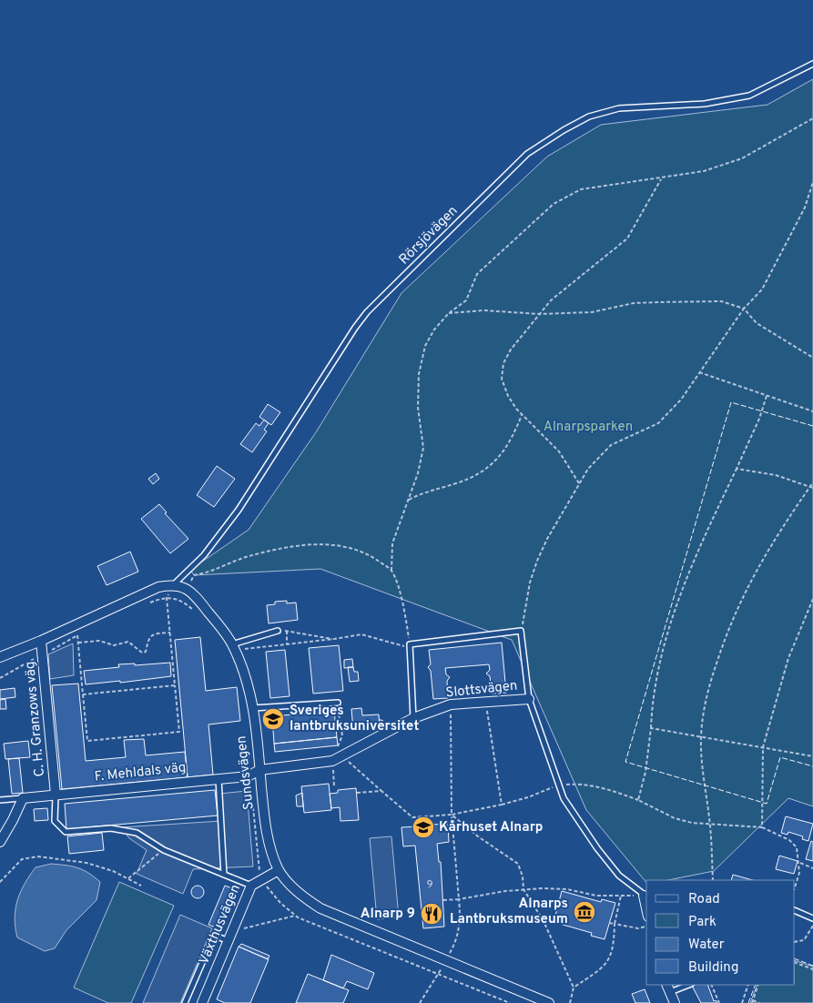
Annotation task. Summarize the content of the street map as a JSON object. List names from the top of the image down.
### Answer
{
  "streets": {
    "street": [
      "Slottsvägen",
      "C. H. Granzows väg",
      "F. Mehldals väg",
      "Sundsvägen",
      "Växthusvägen"
    ],
    "lane": ["Rörsjövägen"]
  },
  "crossings": [
    ["Rörsjövägen", "Sundsvägen"],
    ["Slottsvägen", "F. Mehldals väg"],
    ["Slottsvägen", "Sundsvägen"],
    ["C. H. Granzows väg", "F. Mehldals väg"],
    ["F. Mehldals väg", "Sundsvägen"],
    ["Sundsvägen", "Växthusvägen"]
  ],
  "parks": ["Alnarpsparken"],
  "places": {
    "school or university": ["Sveriges lantbruksuniversitet", "Kårhuset Alnarp"],
    "museum": ["Alnarps Lantbruksmuseum"],
    "restaurant": ["Alnarp 9"]
  },
  "house_numbers": ["9"],
  "legend": [
    "Road",
    "Park",
    "Water",
    "Building"
  ]
}
